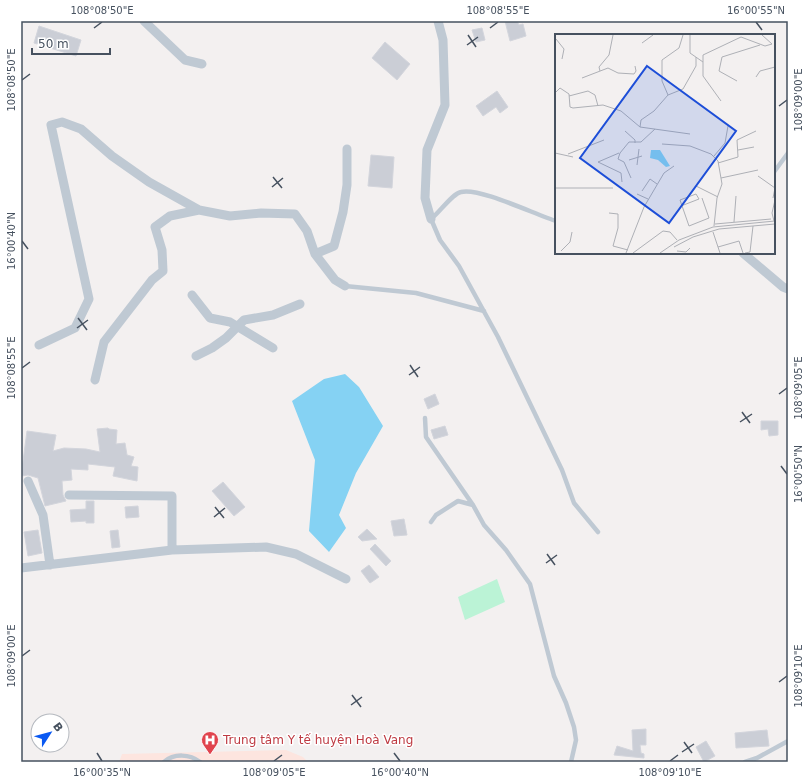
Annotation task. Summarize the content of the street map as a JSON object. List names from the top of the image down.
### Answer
{
  "places": {
    "hospital": ["Trung tâm Y tế huyện Hoà Vang"]
  },
  "scale_bar": "50 m",
  "north": "top right",
  "coordinates": [
    "108°08'50\"E",
    "108°08'55\"E",
    "16°00'55\"N",
    "108°09'00\"E",
    "16°00'40\"N",
    "108°09'05\"E",
    "16°00'50\"N",
    "108°09'10\"E",
    "16°00'35\"N"
  ]
}
